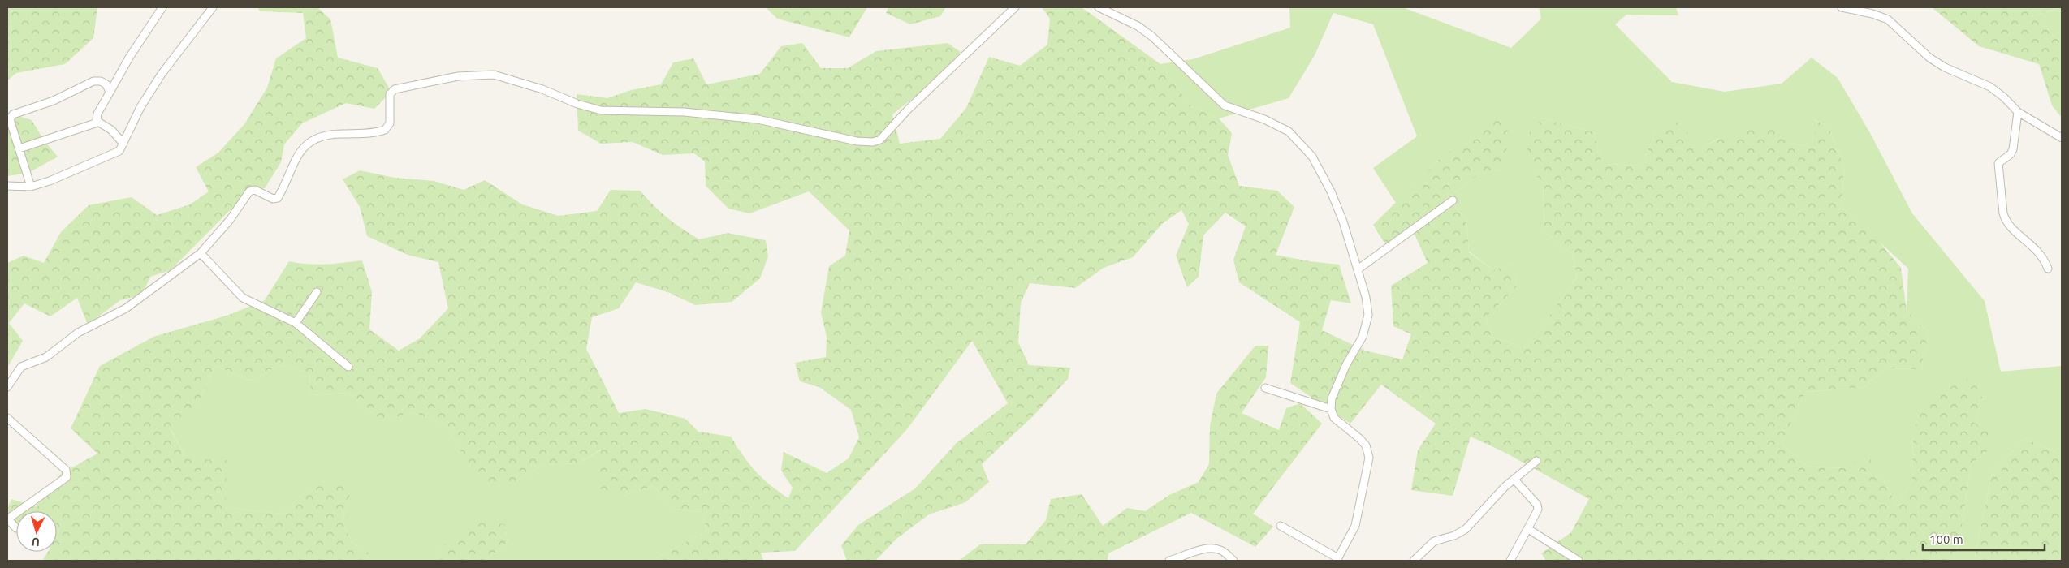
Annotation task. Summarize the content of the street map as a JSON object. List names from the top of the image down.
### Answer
{
  "scale_bar": "100 m",
  "north": "bottom"
}
